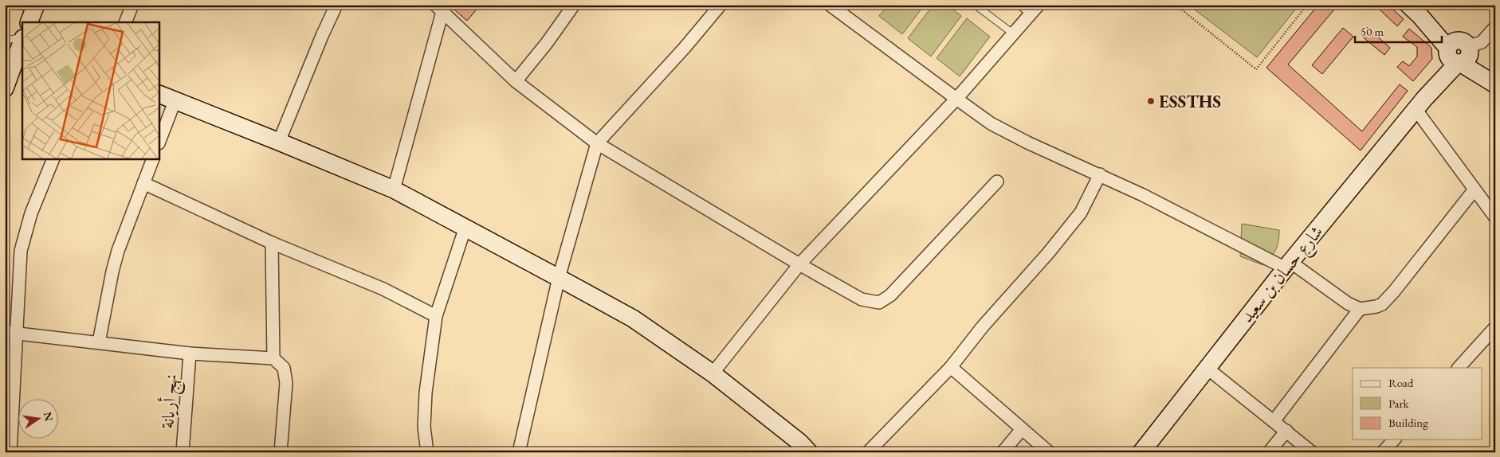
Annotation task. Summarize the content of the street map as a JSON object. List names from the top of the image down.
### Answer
{
  "streets": {
    "street": ["شارع حسان بن سعيد", "نهج أريانة"]
  },
  "places": ["ESSTHS"],
  "legend": ["Road", "Park", "Building"],
  "scale_bar": "50 m",
  "north": "right"
}
